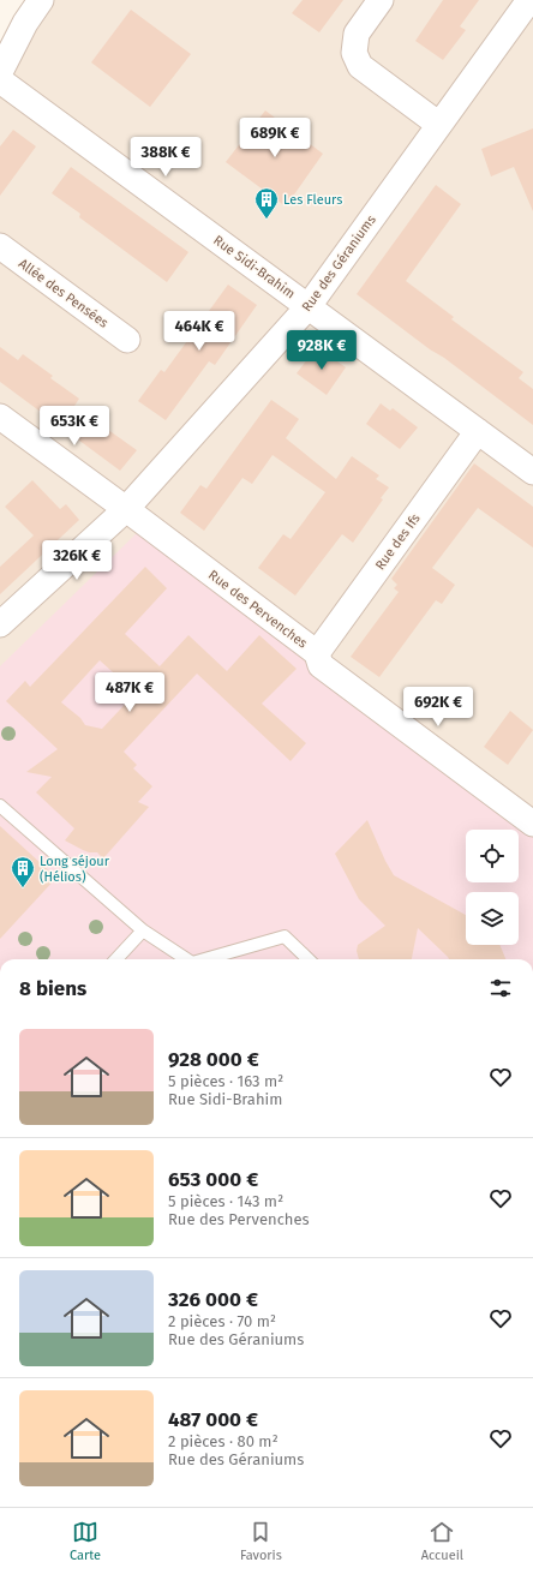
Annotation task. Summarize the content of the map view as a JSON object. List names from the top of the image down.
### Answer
{
  "streets": {
    "street": [
      "Rue des Géraniums",
      "Rue Sidi-Brahim",
      "Allée des Pensées",
      "Rue des Ifs",
      "Rue des Pervenches"
    ]
  },
  "crossings": [
    ["Rue des Géraniums", "Rue Sidi-Brahim"],
    ["Rue des Géraniums", "Rue des Pervenches"],
    ["Rue Sidi-Brahim", "Rue des Ifs"],
    ["Rue des Ifs", "Rue des Pervenches"]
  ],
  "places": {
    "building": ["Les Fleurs", "Long séjour (Hélios)"]
  },
  "page": {
    "price": [
      "689K €",
      "388K €",
      "464K €",
      "928K €",
      "653K €",
      "326K €",
      "487K €",
      "692K €"
    ],
    "heading": "8 biens",
    "list": [
      {
        "name": "928 000 €",
        "note": "5 pièces · 163 m² · Rue Sidi-Brahim"
      },
      {
        "name": "653 000 €",
        "note": "5 pièces · 143 m² · Rue des Pervenches"
      },
      {
        "name": "326 000 €",
        "note": "2 pièces · 70 m² · Rue des Géraniums"
      },
      {
        "name": "487 000 €",
        "note": "2 pièces · 80 m² · Rue des Géraniums"
      }
    ],
    "tabs": ["Carte", "Favoris", "Accueil"]
  }
}
